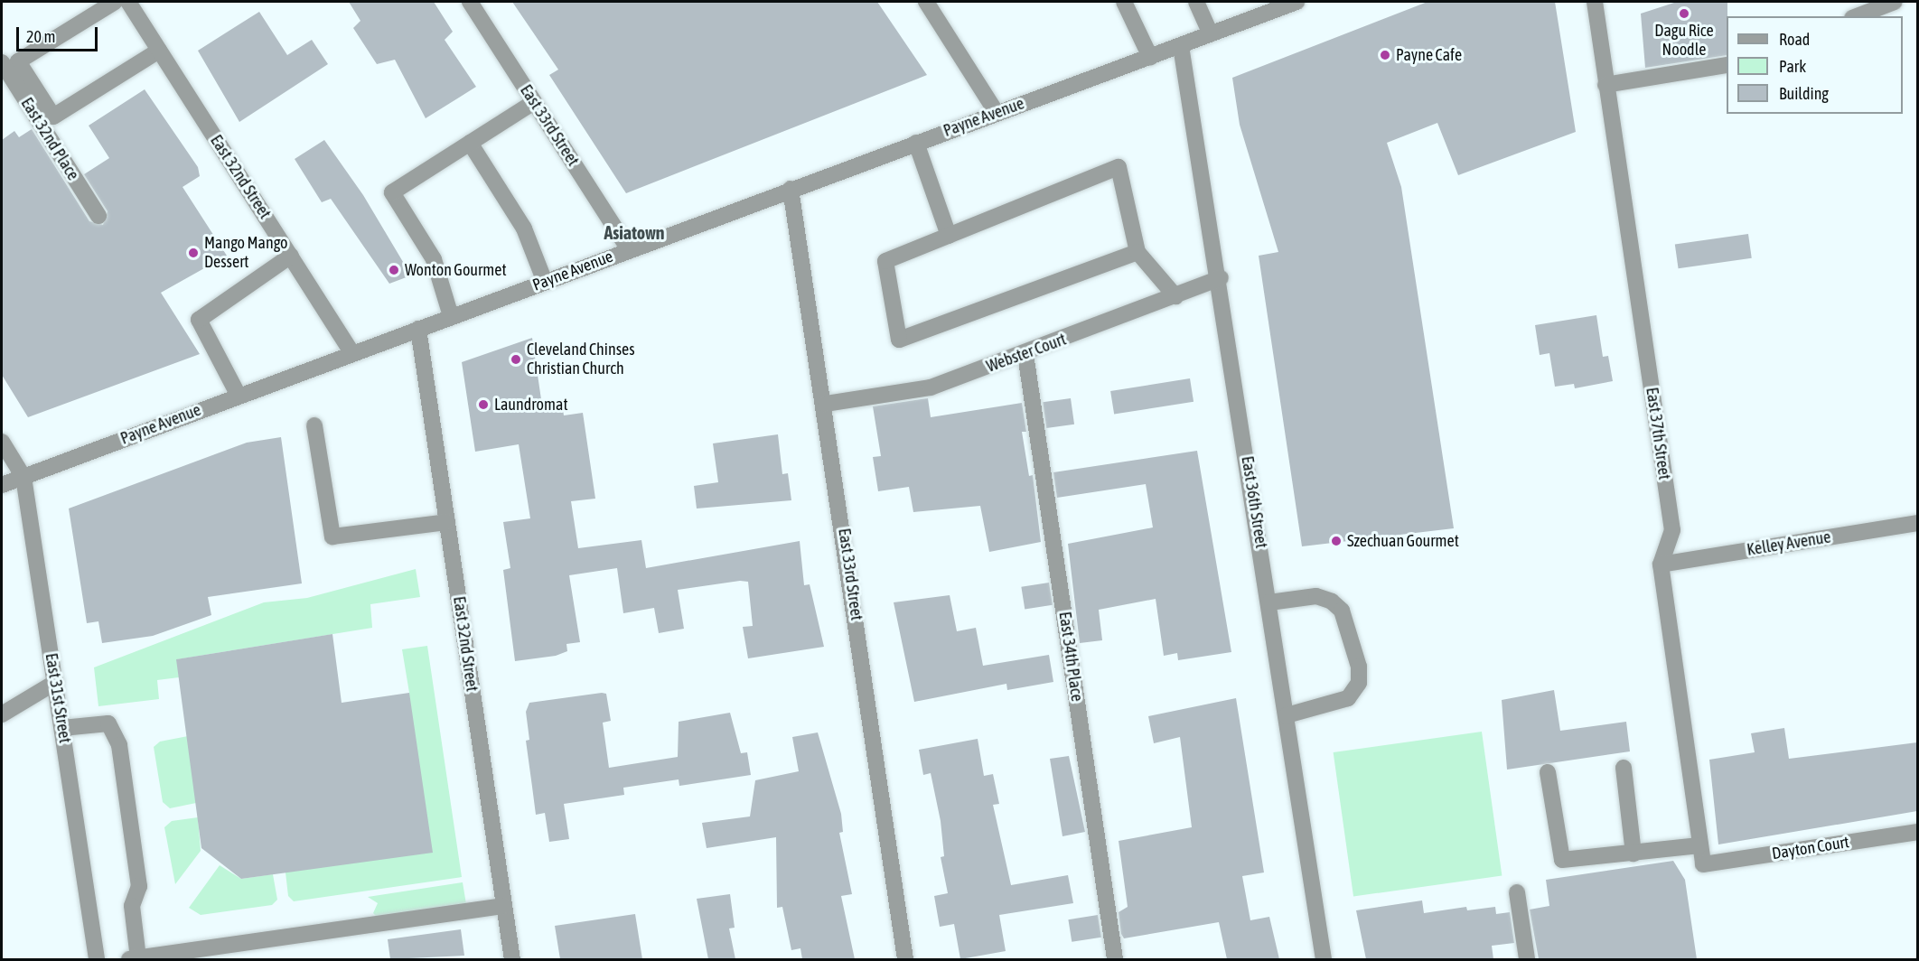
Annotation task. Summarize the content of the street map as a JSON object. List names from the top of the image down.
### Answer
{
  "streets": {
    "street": [
      "Payne Avenue",
      "East 33rd Street",
      "East 32nd Place",
      "East 32nd Street",
      "Webster Court",
      "East 37th Street",
      "East 36th Street",
      "Kelley Avenue",
      "East 34th Place",
      "East 31st Street",
      "Dayton Court"
    ]
  },
  "crossings": [
    ["Payne Avenue", "East 33rd Street"],
    ["Payne Avenue", "East 32nd Street"],
    ["Payne Avenue", "East 36th Street"],
    ["Payne Avenue", "East 31st Street"],
    ["East 33rd Street", "Webster Court"],
    ["Webster Court", "East 36th Street"],
    ["Webster Court", "East 34th Place"],
    ["East 37th Street", "Kelley Avenue"],
    ["East 37th Street", "Dayton Court"]
  ],
  "districts": ["Asiatown"],
  "places": [
    "Dagu Rice Noodle",
    "Payne Cafe",
    "Mango Mango Dessert",
    "Wonton Gourmet",
    "Cleveland Chinses Christian Church",
    "Laundromat",
    "Szechuan Gourmet"
  ],
  "legend": ["Road", "Park", "Building"],
  "scale_bar": "20 m"
}
